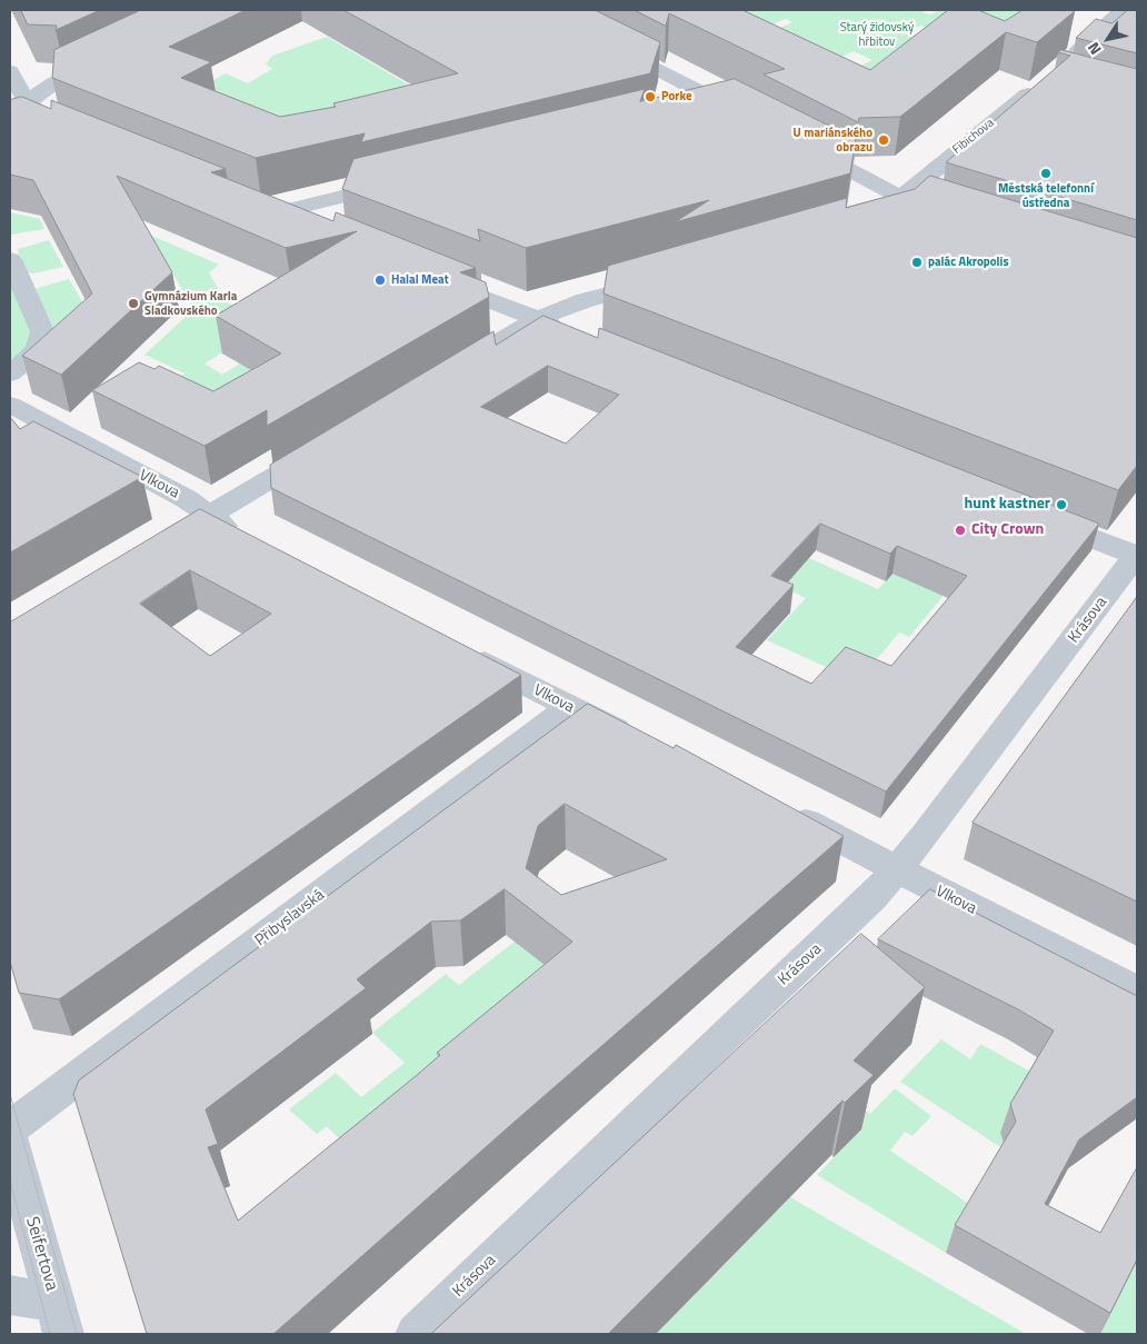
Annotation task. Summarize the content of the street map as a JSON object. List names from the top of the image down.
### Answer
{
  "streets": {
    "street": [
      "Fibichova",
      "Vlkova",
      "Krásova",
      "Přibyslavská",
      "Seifertova"
    ]
  },
  "crossings": [
    ["Vlkova", "Krásova"],
    ["Vlkova", "Přibyslavská"]
  ],
  "parks": ["Starý židovský hřbitov"],
  "places": [
    "Porke",
    "U mariánského obrazu",
    "Městská telefonní ústředna",
    "palác Akropolis",
    "Halal Meat",
    "Gymnázium Karla Sladkovského",
    "hunt kastner",
    "City Crown"
  ],
  "north": "bottom left"
}
